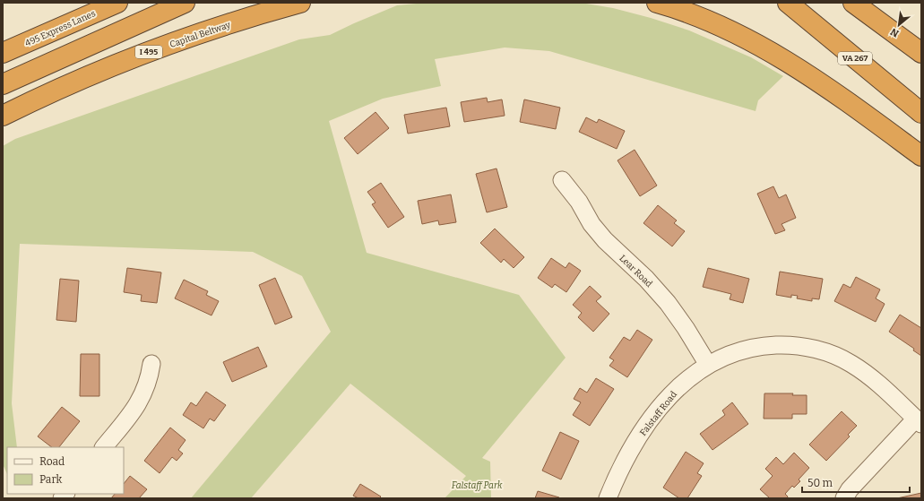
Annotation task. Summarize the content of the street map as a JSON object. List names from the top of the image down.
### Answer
{
  "streets": {
    "highway": [
      "495 Express Lanes",
      "Capital Beltway",
      "I 495",
      "VA 267"
    ],
    "street": ["Lear Road", "Falstaff Road"]
  },
  "crossings": [
    ["Lear Road", "Falstaff Road"]
  ],
  "parks": ["Falstaff Park"],
  "legend": ["Road", "Park"],
  "scale_bar": "50 m",
  "north": "bottom left"
}
